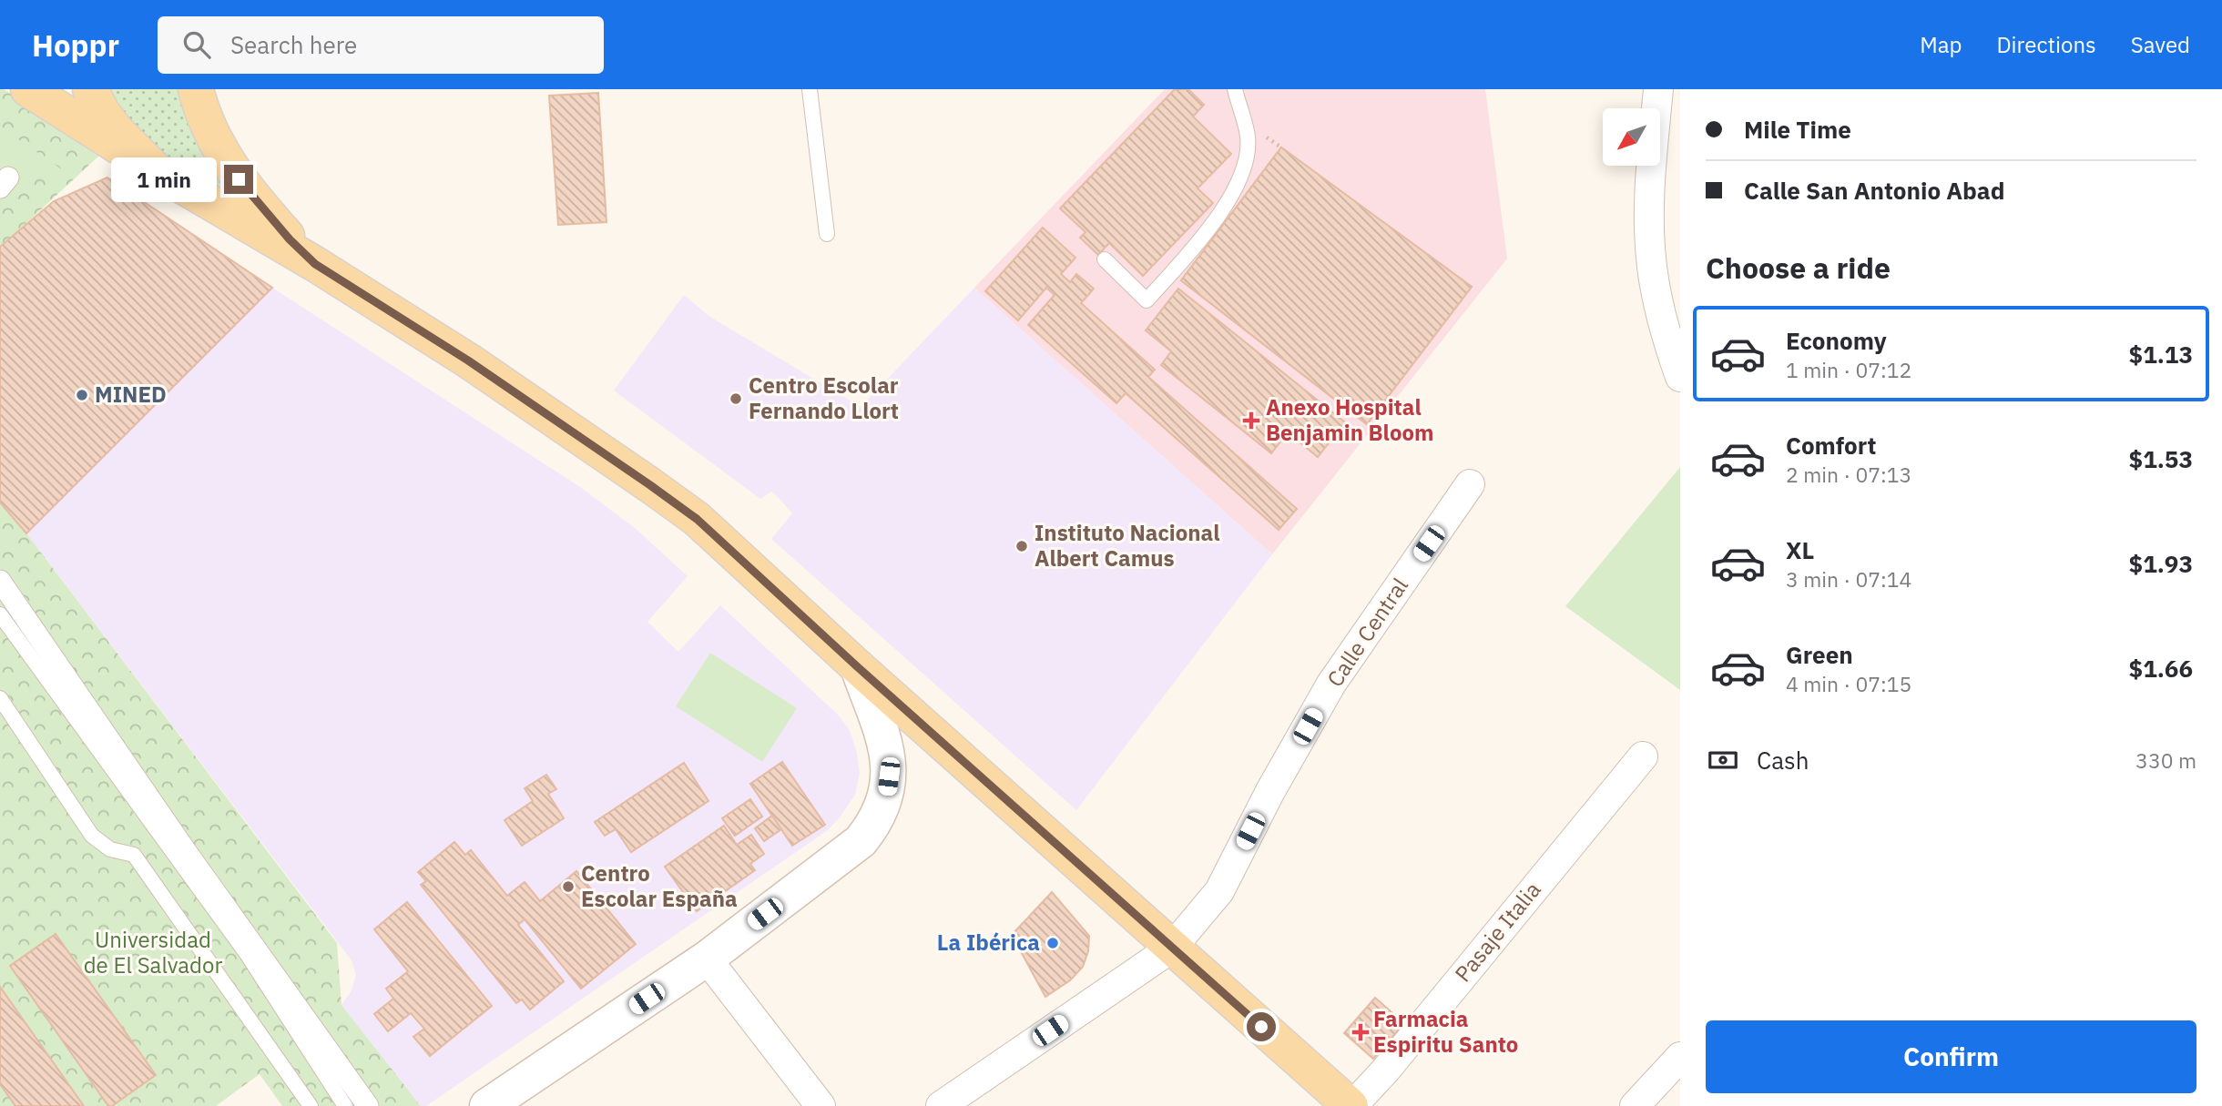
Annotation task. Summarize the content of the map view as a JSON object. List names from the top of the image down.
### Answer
{
  "streets": {
    "street": ["Calle Central", "Pasaje Italia"]
  },
  "parks": ["Universidad de El Salvador"],
  "places": {
    "other": [
      "MINED",
      "Centro Escolar Fernando Llort",
      "Instituto Nacional Albert Camus",
      "Centro Escolar España",
      "La Ibérica"
    ],
    "health": ["Anexo Hospital Benjamin Bloom", "Farmacia Espiritu Santo"]
  },
  "north": "bottom left",
  "page": {
    "header": "Hoppr",
    "search": "Search here",
    "nav": ["Map", "Directions", "Saved"],
    "banner": ["Mile Time", "Calle San Antonio Abad"],
    "bubble": "1 min",
    "heading": "Choose a ride",
    "list": [
      {
        "name": "Economy",
        "note": "1 min · 07:12",
        "value": "$1.13"
      },
      {
        "name": "Comfort",
        "note": "2 min · 07:13",
        "value": "$1.53"
      },
      {
        "name": "XL",
        "note": "3 min · 07:14",
        "value": "$1.93"
      },
      {
        "name": "Green",
        "note": "4 min · 07:15",
        "value": "$1.66"
      }
    ],
    "pay": ["Cash", "330 m"],
    "buttons": "Confirm"
  }
}
